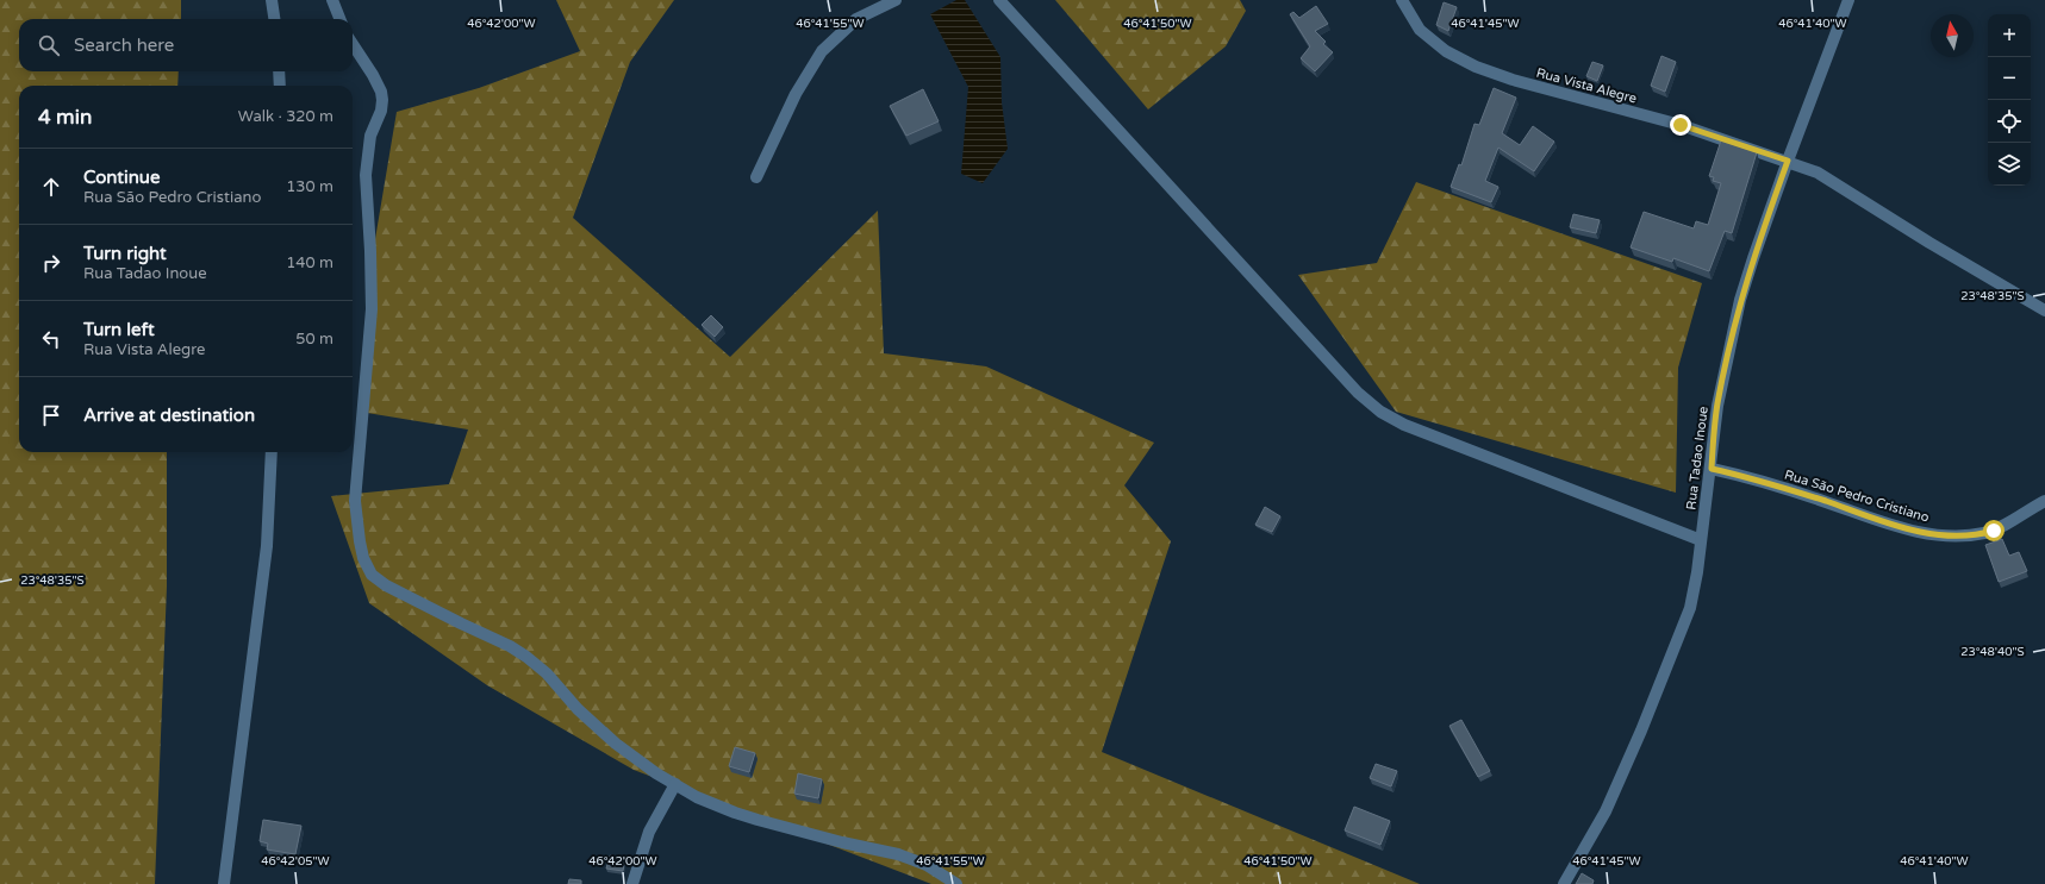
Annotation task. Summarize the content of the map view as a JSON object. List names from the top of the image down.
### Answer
{
  "streets": {
    "street": ["Rua Vista Alegre", "Rua Tadao Inoue", "Rua São Pedro Cristiano"]
  },
  "crossings": [
    ["Rua Vista Alegre", "Rua Tadao Inoue"],
    ["Rua Tadao Inoue", "Rua São Pedro Cristiano"]
  ],
  "north": "top",
  "page": {
    "map_buttons": ["+", "−"],
    "search": "Search here",
    "heading": ["4 min", "Walk · 320 m"],
    "list": [
      ["Continue", "Rua São Pedro Cristiano", "130 m"],
      ["Turn right", "Rua Tadao Inoue", "140 m"],
      ["Turn left", "Rua Vista Alegre", "50 m"],
      "Arrive at destination"
    ]
  },
  "coordinates": [
    "46°42'00\"W",
    "46°41'55\"W",
    "46°41'50\"W",
    "46°41'45\"W",
    "46°41'40\"W",
    "23°48'35\"S",
    "23°48'40\"S",
    "46°42'05\"W"
  ]
}
